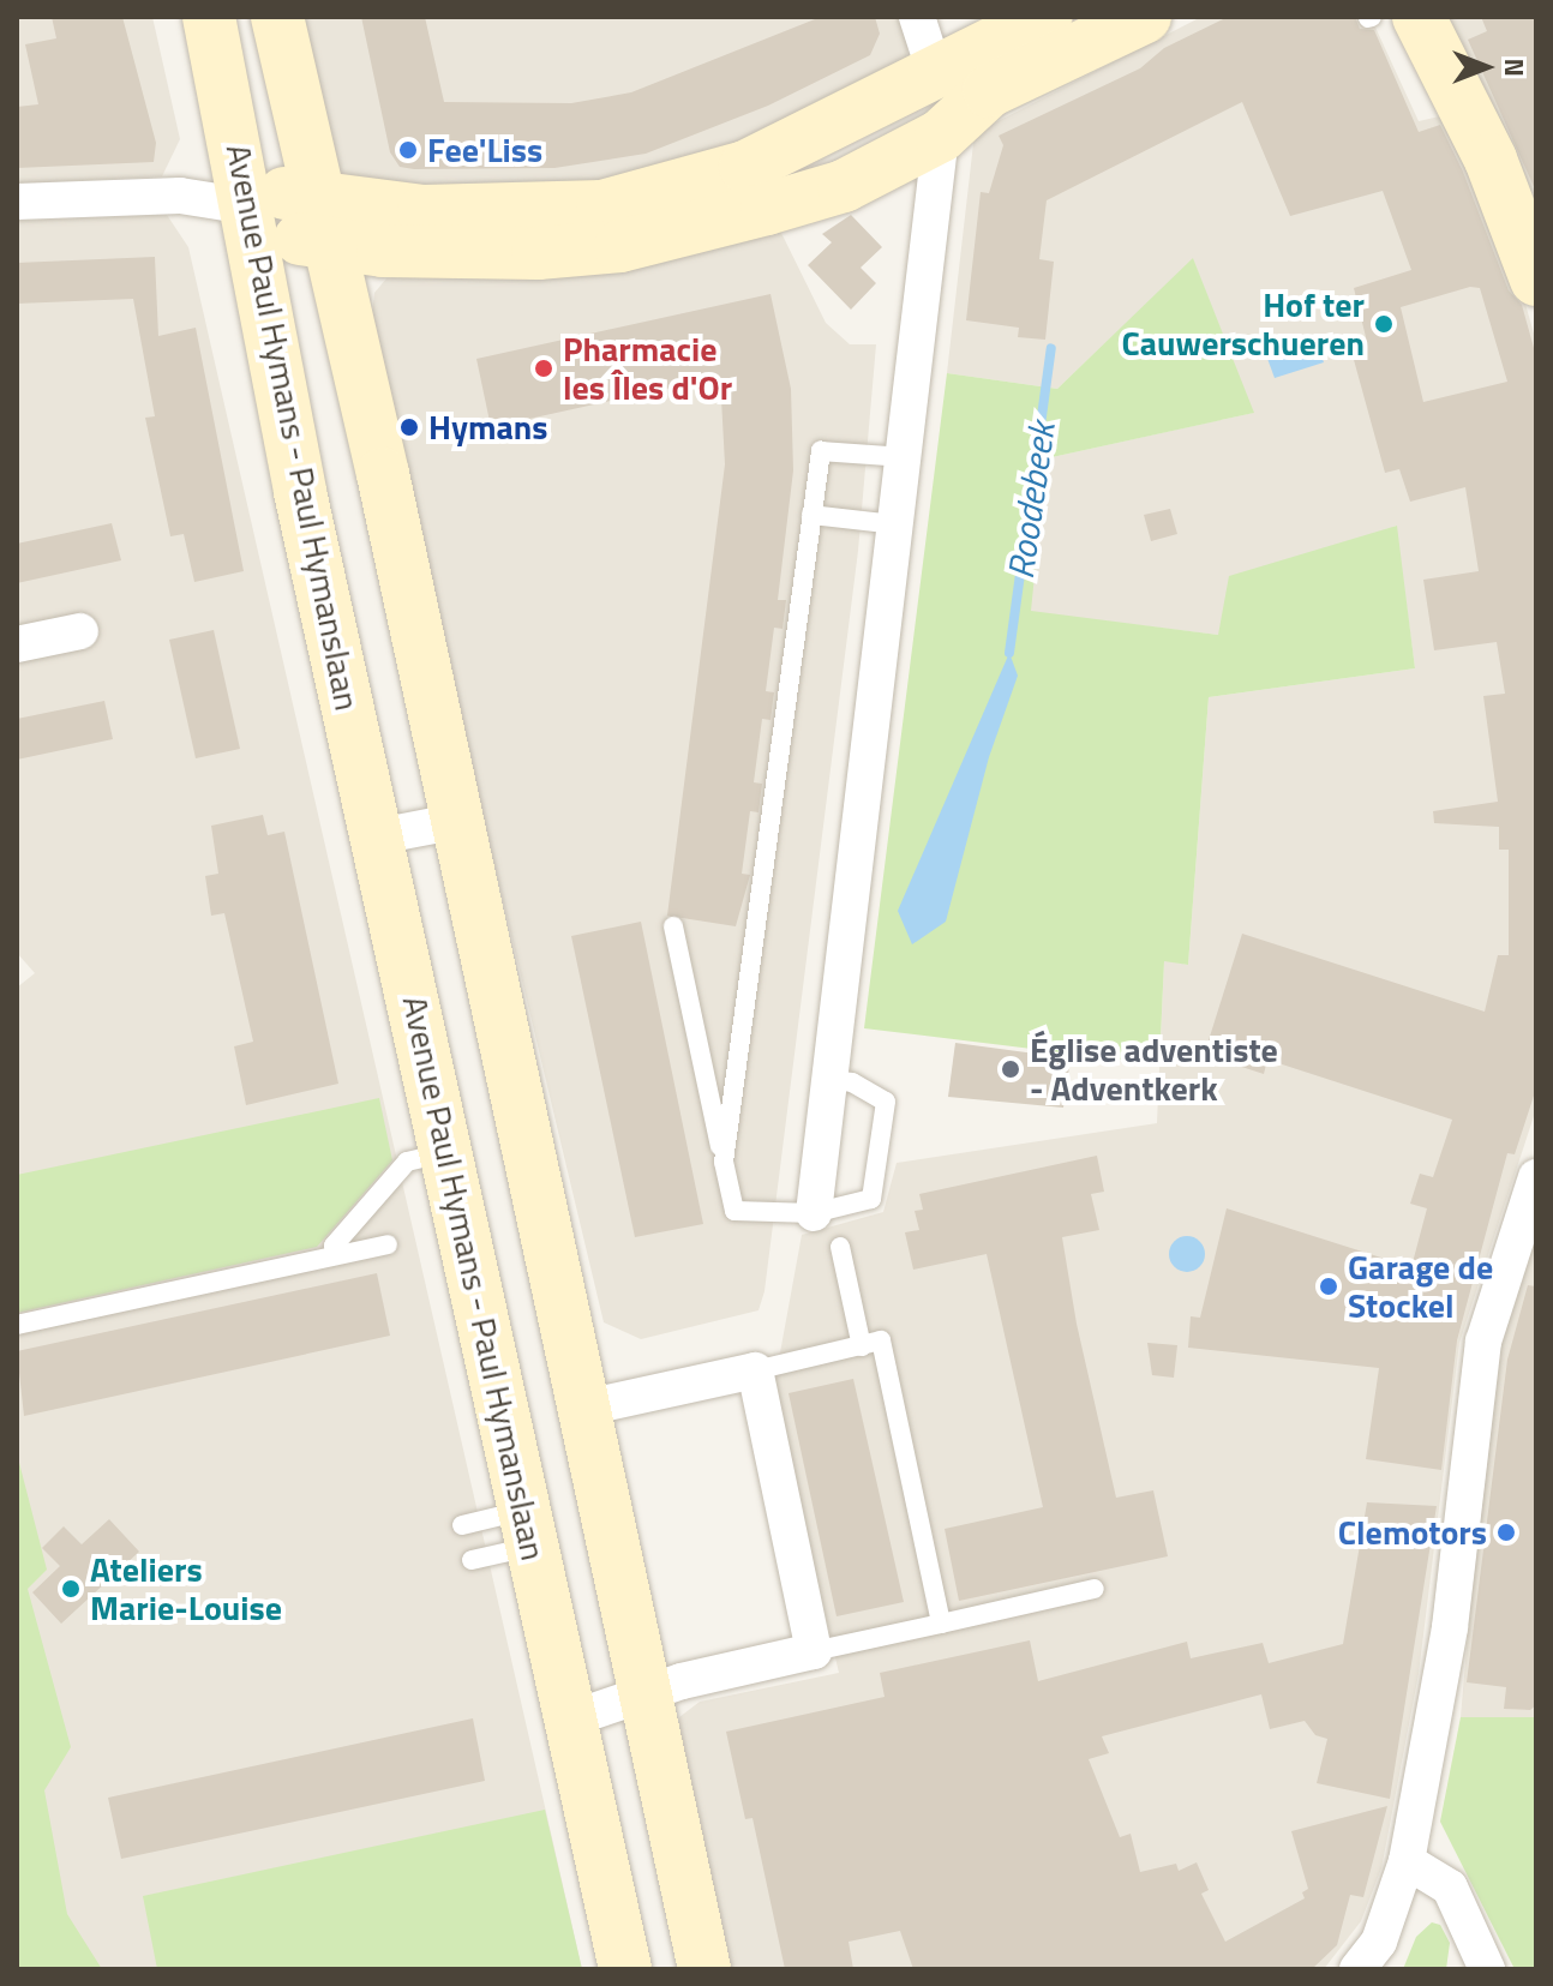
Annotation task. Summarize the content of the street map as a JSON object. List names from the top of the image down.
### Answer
{
  "streets": {
    "main road": ["Avenue Paul Hymans - Paul Hymanslaan"]
  },
  "water": ["Roodebeek"],
  "places": [
    "Fee'Liss",
    "Hof ter Cauwerschueren",
    "Pharmacie les Îles d'Or",
    "Hymans",
    "Église adventiste - Adventkerk",
    "Garage de Stockel",
    "Clemotors",
    "Ateliers Marie-Louise"
  ],
  "north": "right"
}
